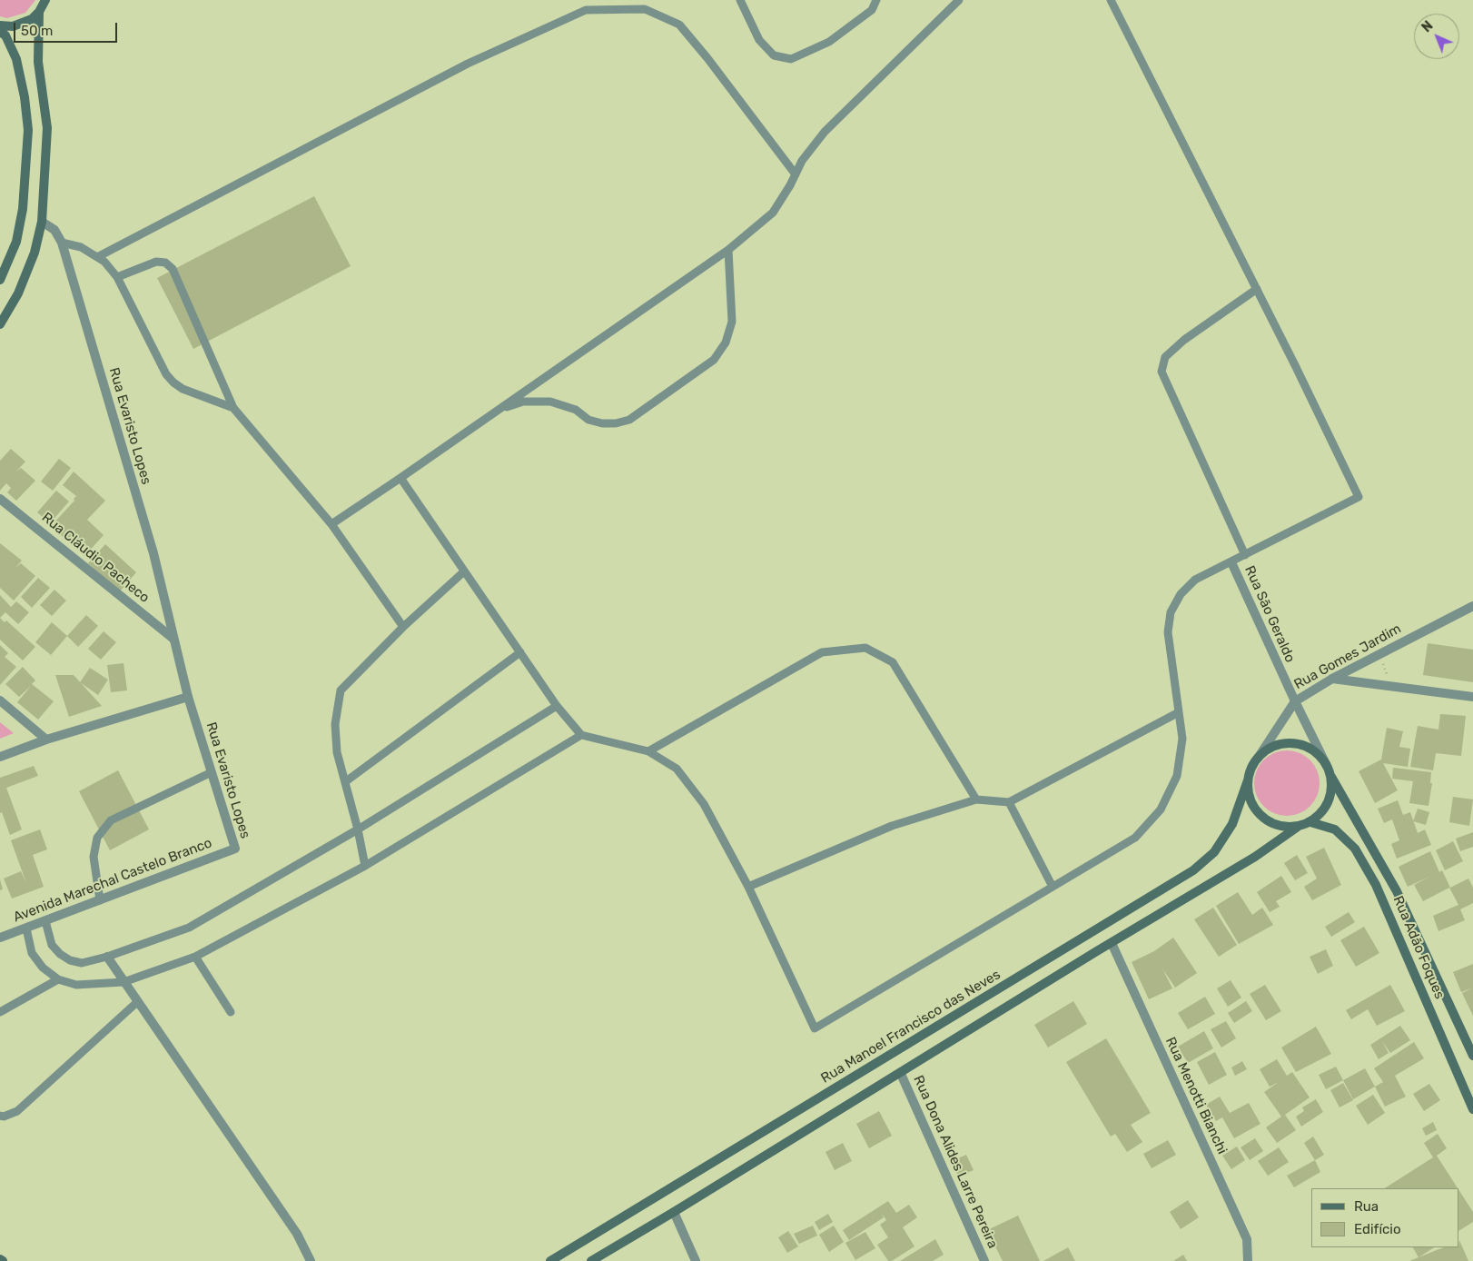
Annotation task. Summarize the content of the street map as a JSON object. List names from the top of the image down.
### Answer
{
  "streets": {
    "main road": ["Rua Adão Foques", "Rua Manoel Francisco das Neves"],
    "street": [
      "Rua Evaristo Lopes",
      "Rua Cláudio Pacheco",
      "Rua São Geraldo",
      "Rua Gomes Jardim",
      "Avenida Marechal Castelo Branco",
      "Rua Menotti Bianchi",
      "Rua Dona Alides Larre Pereira"
    ]
  },
  "crossings": [
    ["Rua Evaristo Lopes", "Rua Cláudio Pacheco"],
    ["Rua Evaristo Lopes", "Avenida Marechal Castelo Branco"],
    ["Rua São Geraldo", "Rua Gomes Jardim"],
    ["Rua Gomes Jardim", "Rua Adão Foques"],
    ["Rua Gomes Jardim", "Rua Manoel Francisco das Neves"],
    ["Rua Adão Foques", "Rua Manoel Francisco das Neves"]
  ],
  "legend": ["Rua", "Edifício"],
  "scale_bar": "50 m",
  "north": "top left"
}
